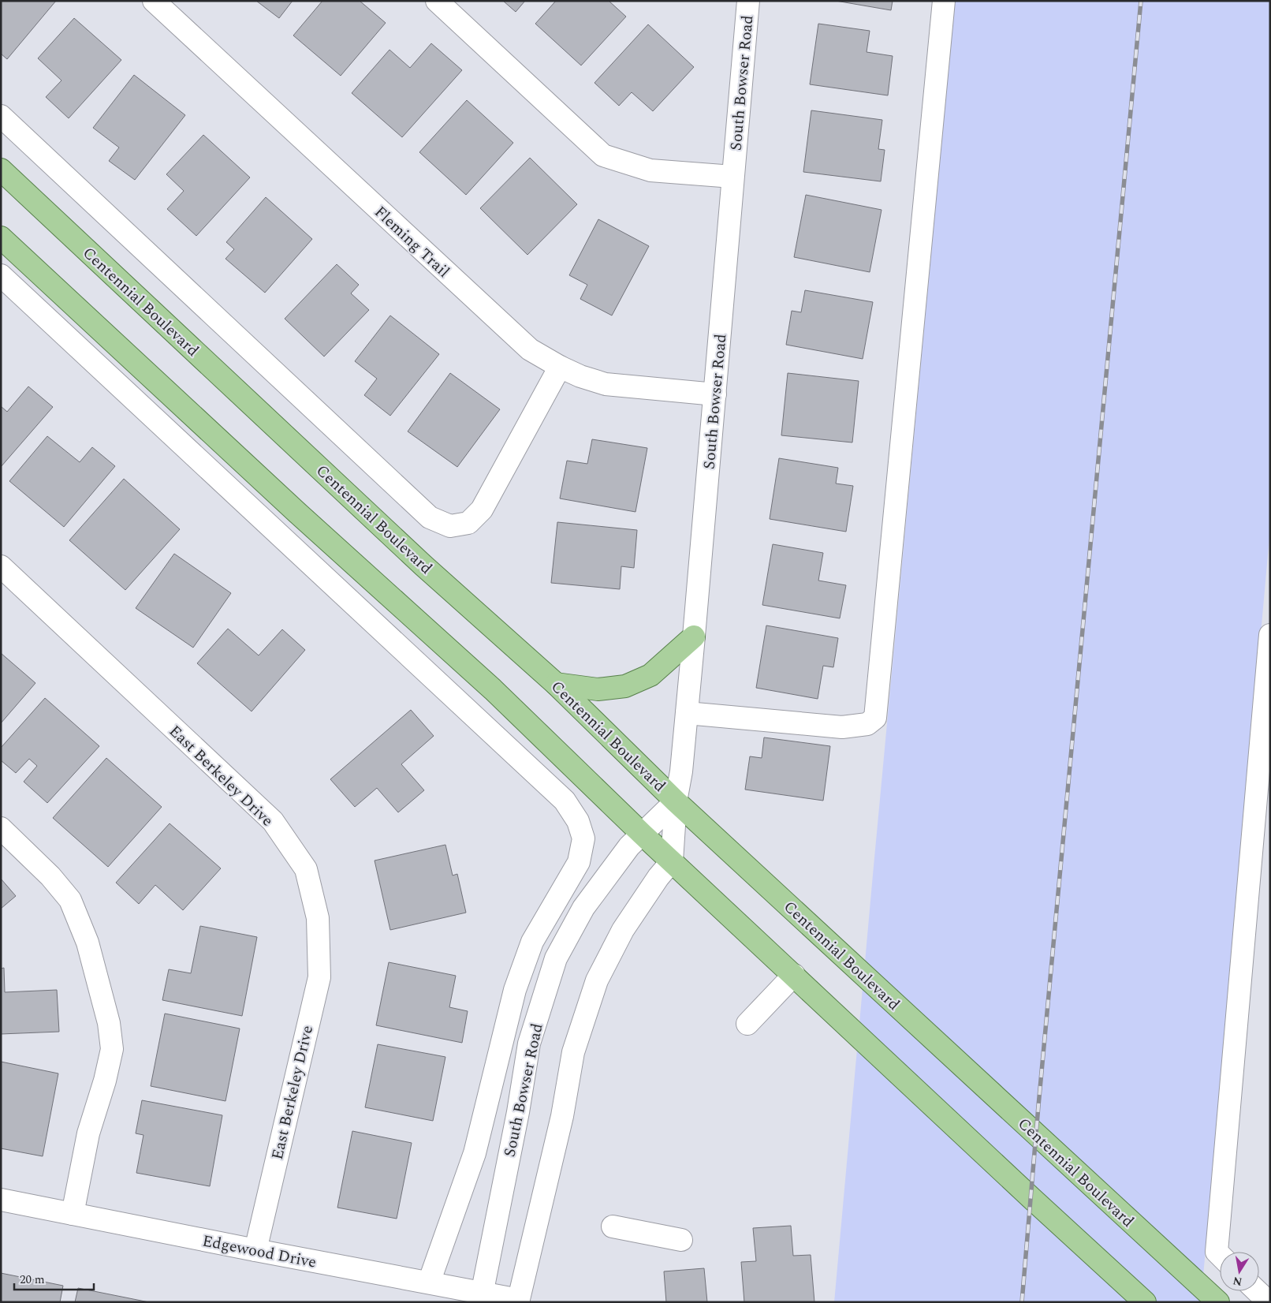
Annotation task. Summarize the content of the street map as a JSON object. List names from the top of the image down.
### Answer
{
  "streets": {
    "main road": ["Centennial Boulevard"],
    "street": [
      "South Bowser Road",
      "Fleming Trail",
      "East Berkeley Drive",
      "Edgewood Drive"
    ]
  },
  "crossings": [
    ["South Bowser Road", "Fleming Trail"],
    ["South Bowser Road", "Centennial Boulevard"],
    ["South Bowser Road", "Edgewood Drive"],
    ["East Berkeley Drive", "Edgewood Drive"]
  ],
  "scale_bar": "20 m",
  "north": "bottom"
}
